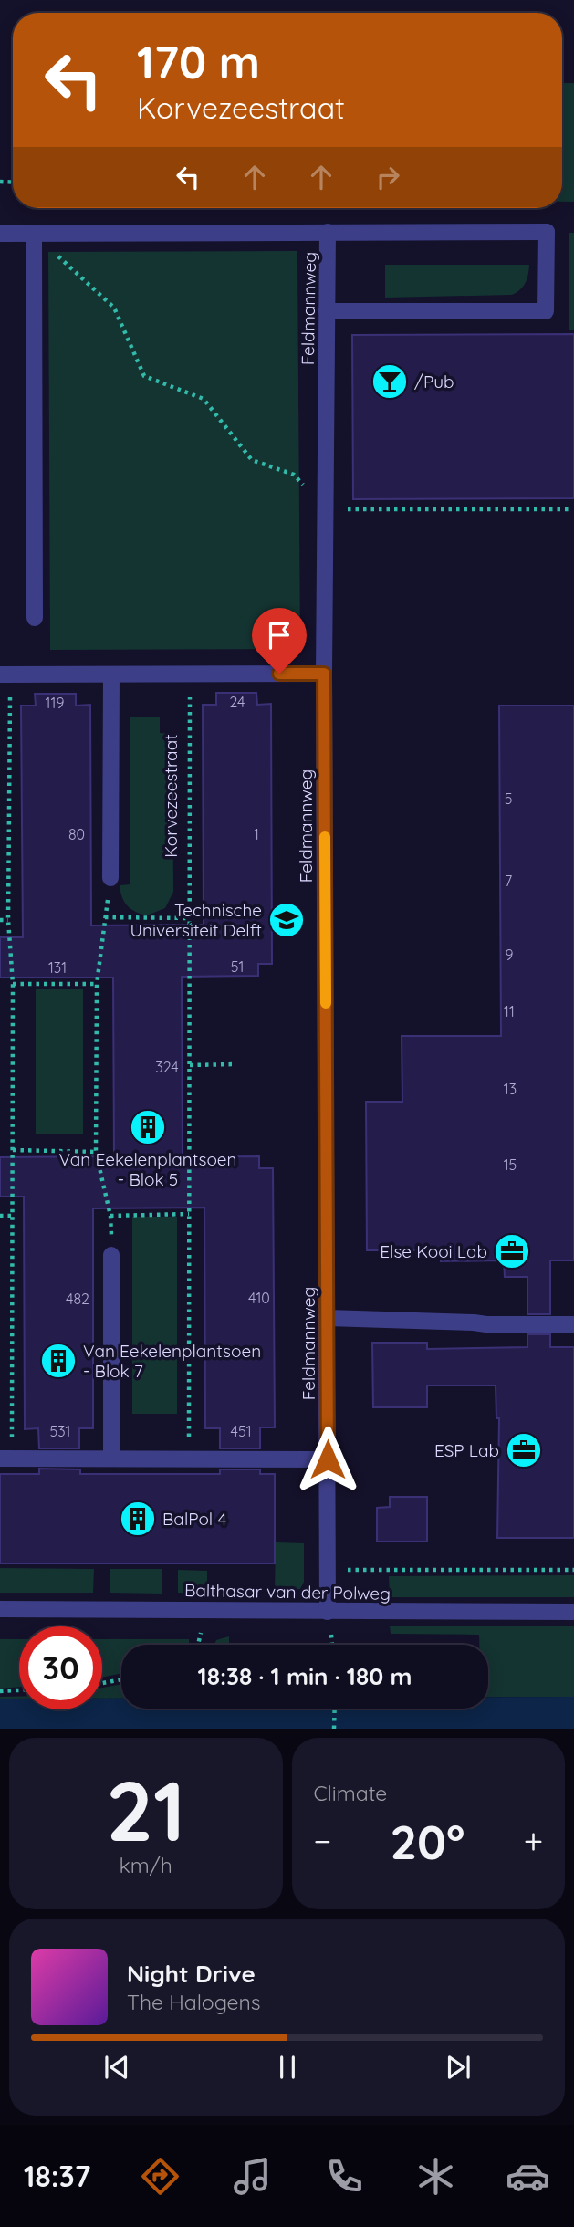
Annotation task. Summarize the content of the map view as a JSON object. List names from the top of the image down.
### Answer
{
  "streets": {
    "street": ["Feldmannweg", "Balthasar van der Polweg"],
    "path": ["Korvezeestraat"]
  },
  "crossings": [
    ["Feldmannweg", "Balthasar van der Polweg"]
  ],
  "places": {
    "bar": ["/Pub"],
    "school or university": ["Technische Universiteit Delft"],
    "building": ["Van Eekelenplantsoen - Blok 5", "Van Eekelenplantsoen - Blok 7", "BalPol 4"],
    "office": ["Else Kooi Lab", "ESP Lab"]
  },
  "house_numbers": [
    "24",
    "119",
    "5",
    "80",
    "1",
    "7",
    "9",
    "51",
    "131",
    "11",
    "324",
    "13",
    "15",
    "410",
    "482",
    "531",
    "451"
  ],
  "page": {
    "turn": ["170 m", "Korvezeestraat"],
    "limit": "30",
    "trip": "18:38 · 1 min · 180 m",
    "tile": [
      ["21", "km/h"],
      "Climate"
    ],
    "heat": ["−", "20°", "+"],
    "song": ["Night Drive", "The Halogens"],
    "tabs": "18:37"
  }
}
